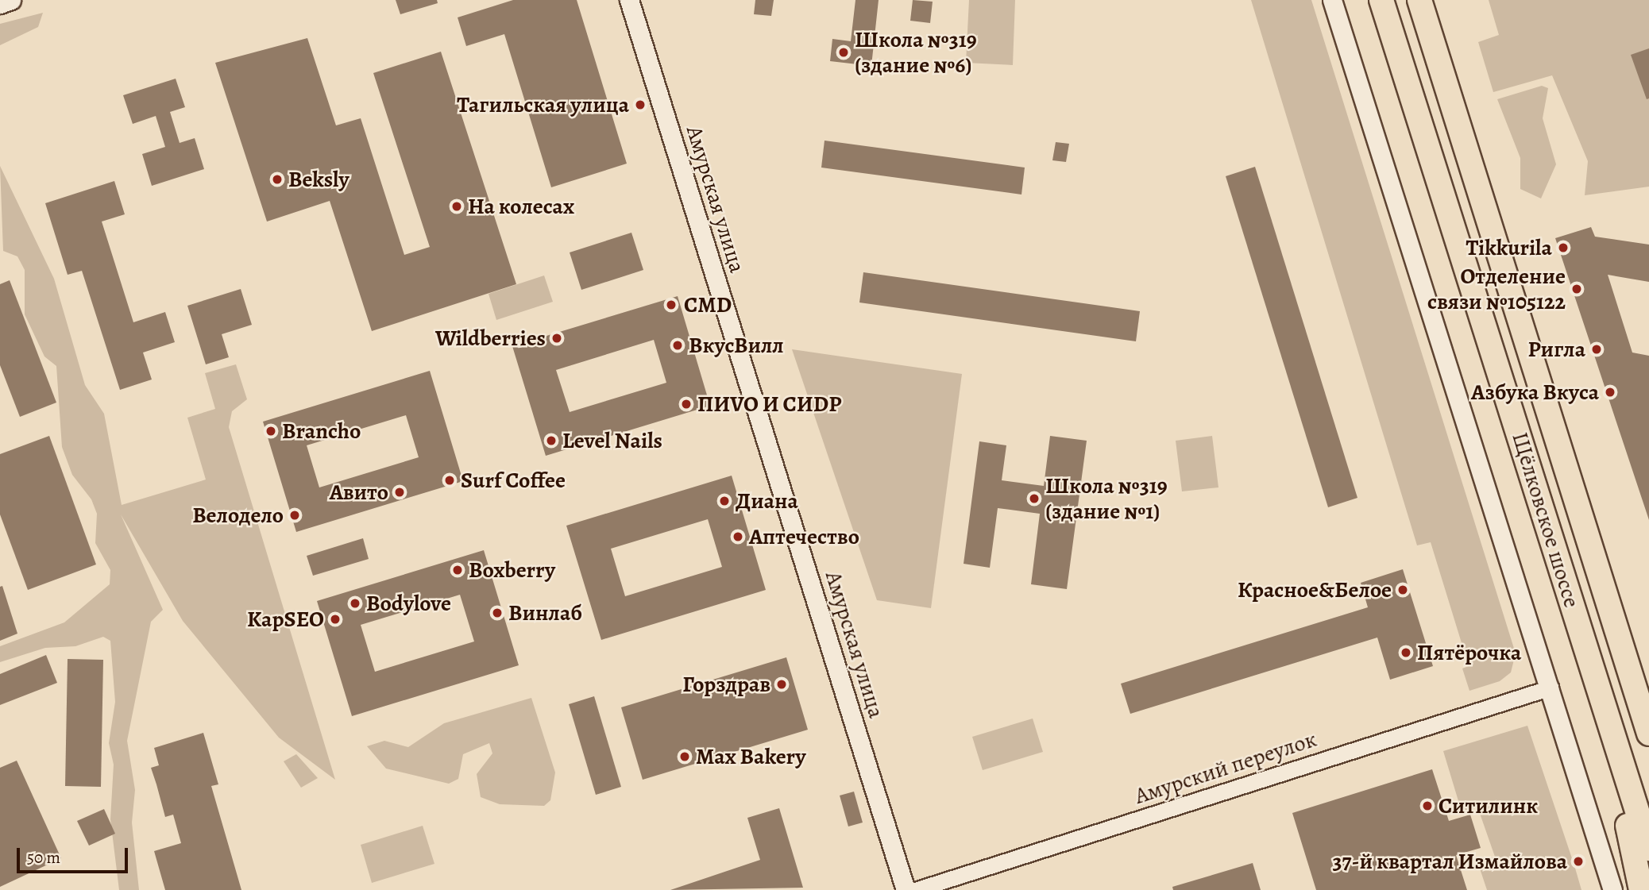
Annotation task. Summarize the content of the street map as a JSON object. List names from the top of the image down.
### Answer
{
  "streets": {
    "main road": ["Щёлковское шоссе"],
    "street": ["Амурская улица", "Амурский переулок"]
  },
  "places": [
    "Школа №319 (здание №6)",
    "Тагильская улица",
    "Beksly",
    "На колесах",
    "Tikkurila",
    "Отделение связи №105122",
    "CMD",
    "Wildberries",
    "ВкусВилл",
    "Ригла",
    "Азбука Вкуса",
    "ПИVO И СИDР",
    "Brancho",
    "Level Nails",
    "Surf Coffee",
    "Авито",
    "Школа №319 (здание №1)",
    "Диана",
    "Велодело",
    "Аптечество",
    "Boxberry",
    "Красное&Белое",
    "Bodylove",
    "Винлаб",
    "KapSEO",
    "Пятёрочка",
    "Горздрав",
    "Max Bakery",
    "Ситилинк",
    "37-й квартал Измайлова"
  ],
  "scale_bar": "50 m"
}
